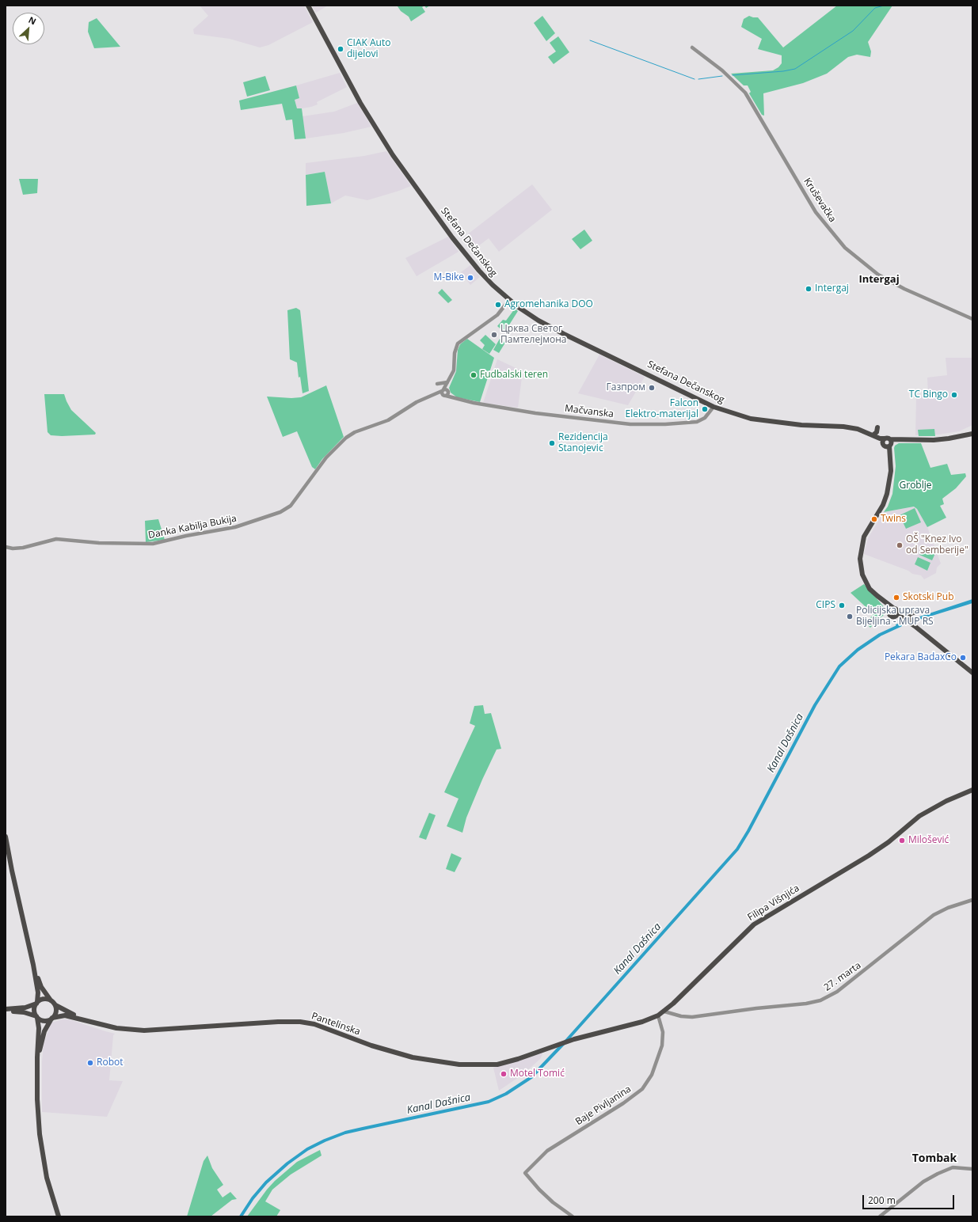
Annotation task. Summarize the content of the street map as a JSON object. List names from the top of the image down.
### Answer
{
  "streets": {
    "main road": ["Stefana Dečanskog", "Filipa Višnjića", "Pantelinska"],
    "street": [
      "Kruševačka",
      "Mačvanska",
      "Danka Kabilja Bukija",
      "27. marta",
      "Baje Pivljanina"
    ]
  },
  "crossings": [
    ["Stefana Dečanskog", "Mačvanska"],
    ["Mačvanska", "Danka Kabilja Bukija"],
    ["Filipa Višnjića", "27. marta"],
    ["Filipa Višnjića", "Pantelinska"],
    ["Filipa Višnjića", "Baje Pivljanina"]
  ],
  "districts": ["Intergaj", "Tombak"],
  "water": ["Kanal Dašnica"],
  "parks": ["Groblje"],
  "places": [
    "CIAK Auto dijelovi",
    "M-Bike",
    "Intergaj",
    "Agromehanika DOO",
    "Црква Светог Памтелејмона",
    "Fudbalski teren",
    "Газпром",
    "TC Bingo",
    "Falcon Elektro-materijal",
    "Rezidencija Stanojevic",
    "Twins",
    "OŠ \"Knez Ivo od Semberije\"",
    "Skotski Pub",
    "CIPS",
    "Policijska uprava Bijeljina - MUP RS",
    "Pekara BadaxCo",
    "Milošević",
    "Robot",
    "Motel Tomić"
  ],
  "scale_bar": "200 m",
  "north": "top right"
}
